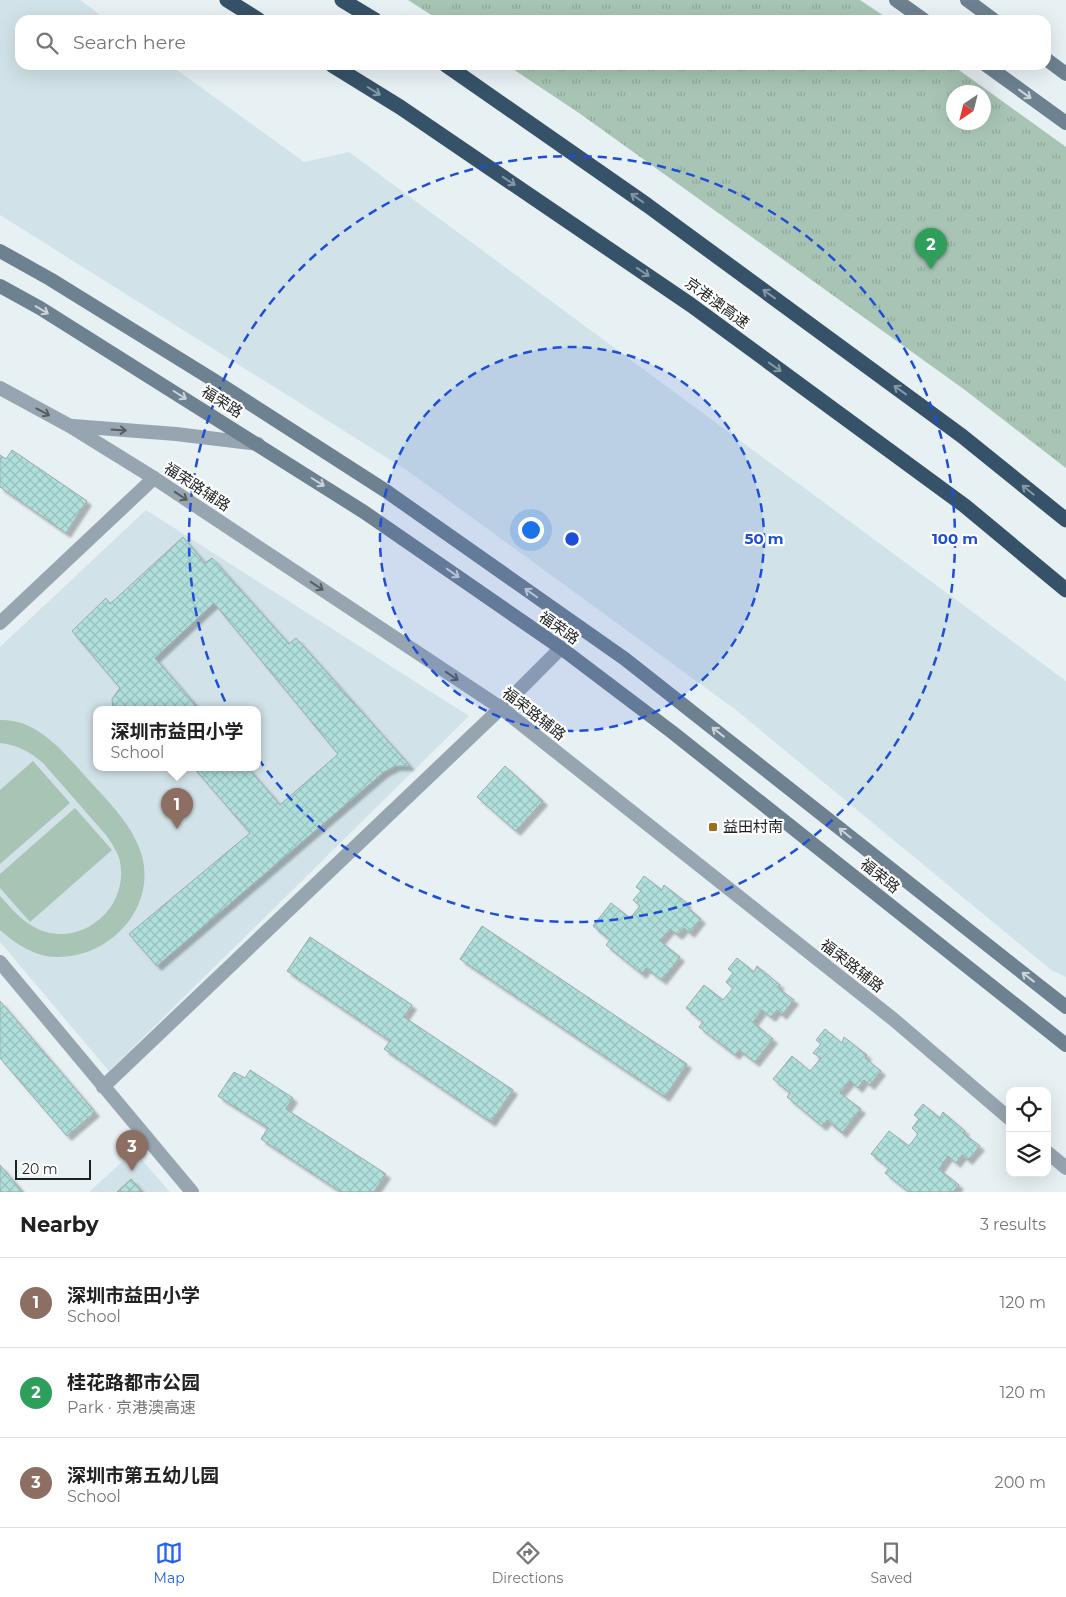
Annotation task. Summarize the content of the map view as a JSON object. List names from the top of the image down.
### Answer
{
  "streets": {
    "highway": ["京港澳高速"],
    "main road": ["福荣路"],
    "street": ["福荣路辅路"]
  },
  "one_way": ["福荣路辅路"],
  "places": {
    "transit": ["益田村南"]
  },
  "scale_bar": "20 m",
  "north": "bottom left",
  "page": {
    "search": "Search here",
    "pins": ["2", "1", "3"],
    "popup": ["深圳市益田小学", "School"],
    "scale": "20 m",
    "heading": ["Nearby", "3 results"],
    "list": [
      {
        "mark": "1",
        "name": "深圳市益田小学",
        "note": "School",
        "value": "120 m"
      },
      {
        "mark": "2",
        "name": "桂花路都市公园",
        "note": "Park · 京港澳高速",
        "value": "120 m"
      },
      {
        "mark": "3",
        "name": "深圳市第五幼儿园",
        "note": "School",
        "value": "200 m"
      }
    ],
    "nav": ["Map", "Directions", "Saved"]
  },
  "rings": ["50 m", "100 m"]
}
